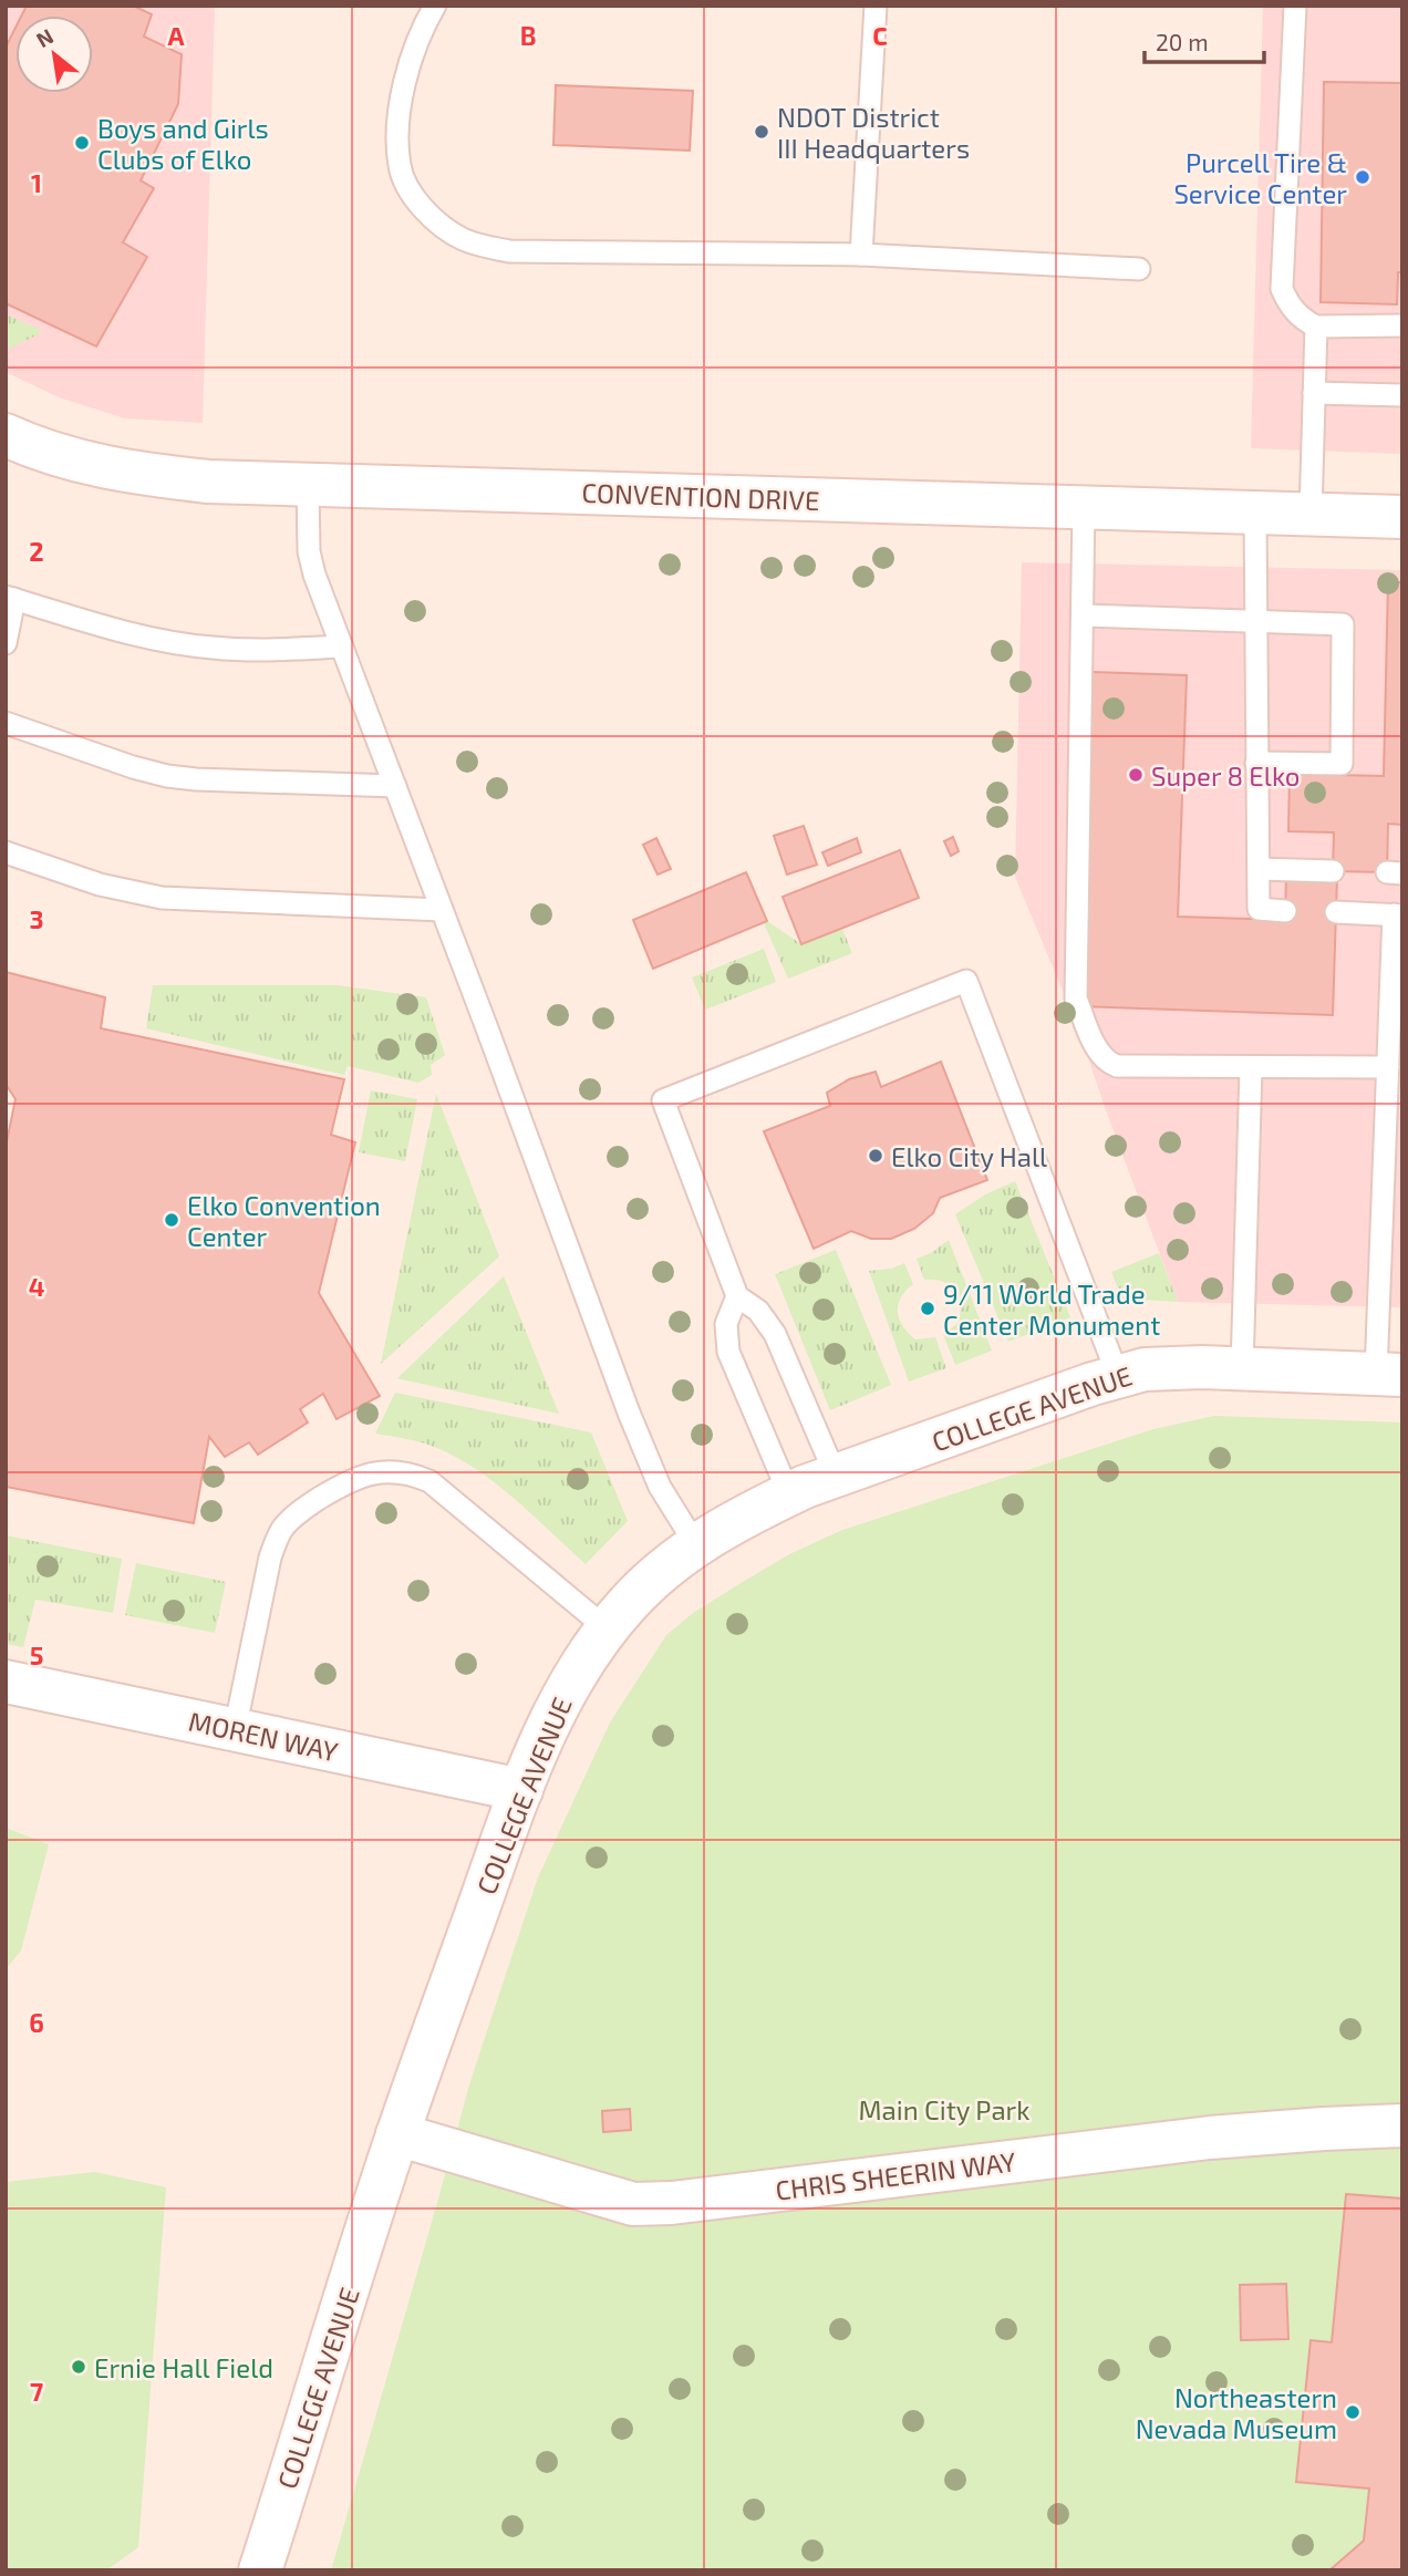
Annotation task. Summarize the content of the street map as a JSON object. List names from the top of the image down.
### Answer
{
  "streets": {
    "street": [
      "CONVENTION DRIVE",
      "COLLEGE AVENUE",
      "MOREN WAY",
      "CHRIS SHEERIN WAY"
    ]
  },
  "crossings": [
    ["COLLEGE AVENUE", "MOREN WAY"],
    ["COLLEGE AVENUE", "CHRIS SHEERIN WAY"]
  ],
  "parks": ["Main City Park"],
  "places": [
    "NDOT District III Headquarters",
    "Boys and Girls Clubs of Elko",
    "Purcell Tire & Service Center",
    "Super 8 Elko",
    "Elko City Hall",
    "Elko Convention Center",
    "9/11 World Trade Center Monument",
    "Ernie Hall Field",
    "Northeastern Nevada Museum"
  ],
  "scale_bar": "20 m",
  "north": "top left",
  "grid": {
    "columns": ["A", "B", "C"],
    "rows": [
      "1",
      "2",
      "3",
      "4",
      "5",
      "6",
      "7"
    ]
  }
}
